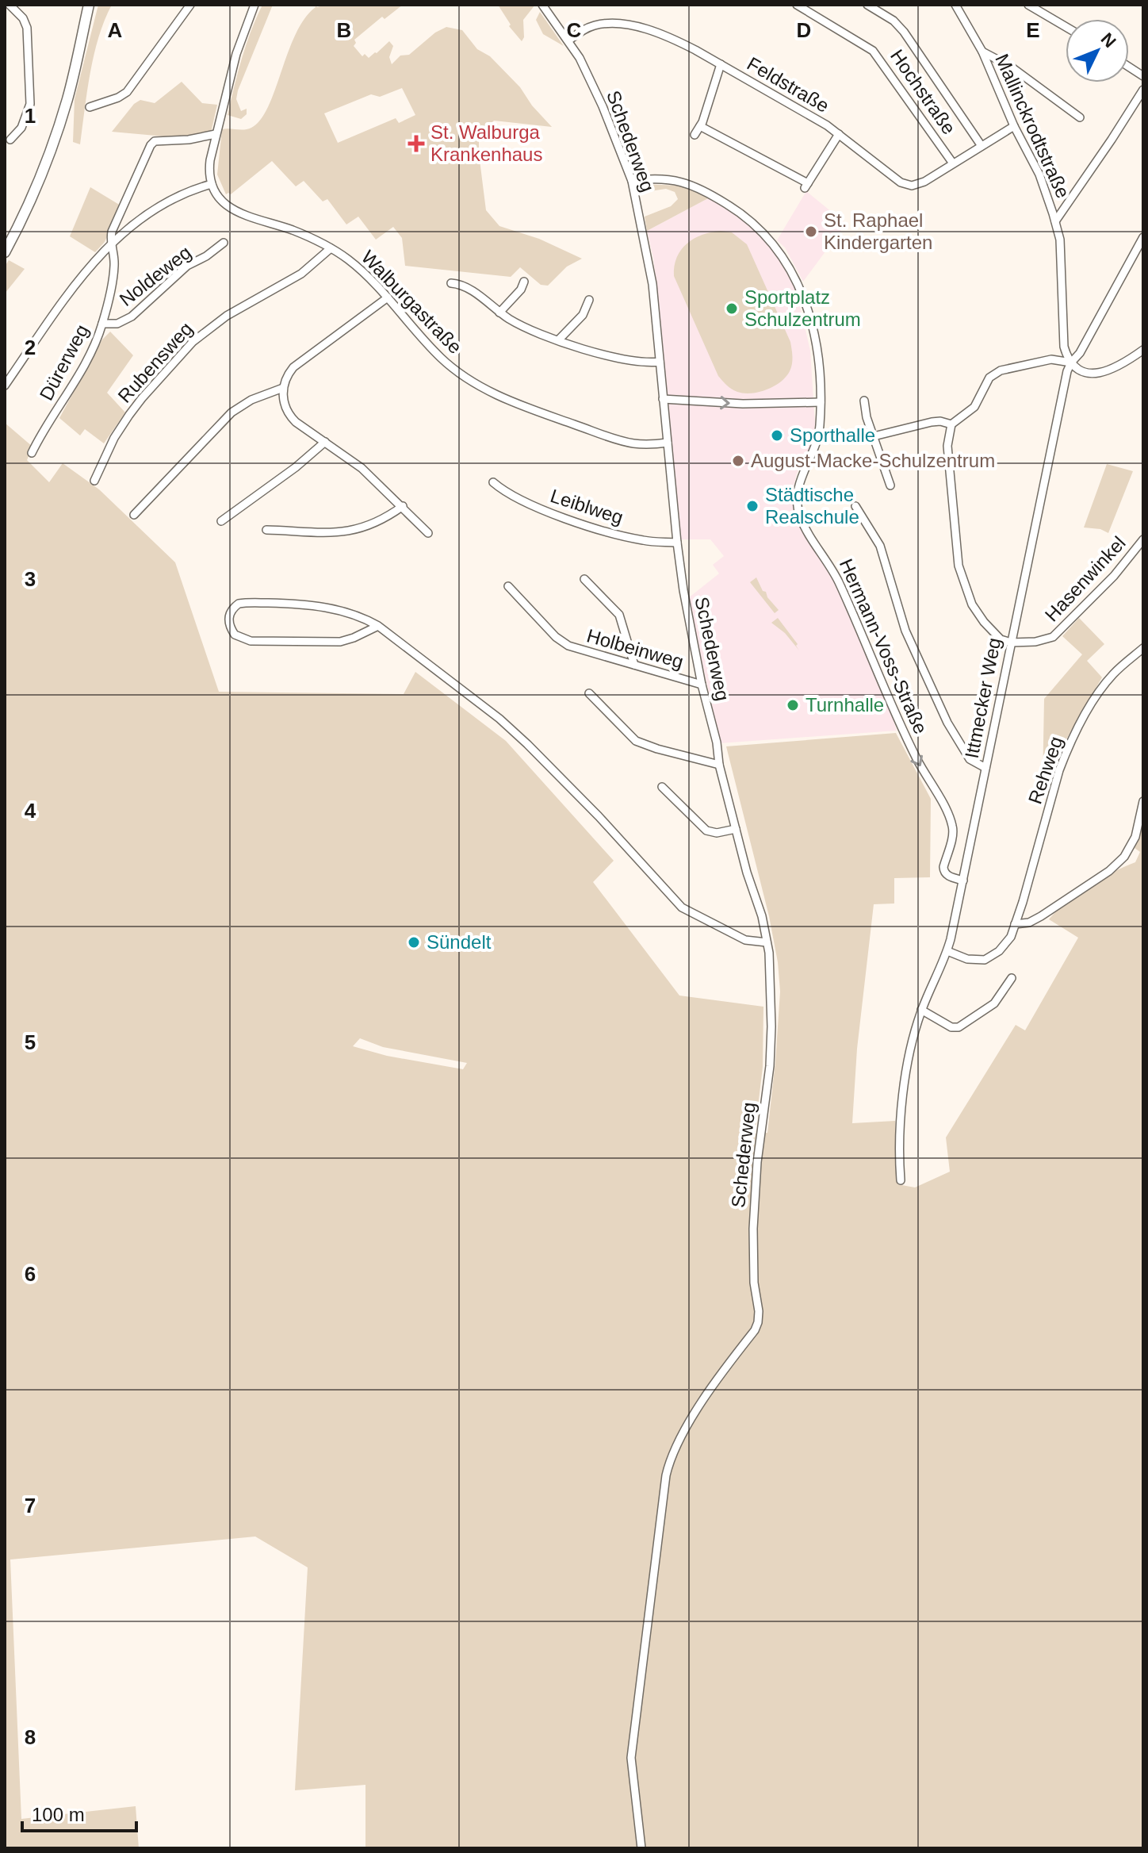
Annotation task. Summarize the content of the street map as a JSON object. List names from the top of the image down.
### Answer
{
  "streets": {
    "street": [
      "Feldstraße",
      "Hochstraße",
      "Mallinckrodtstraße",
      "Schederweg",
      "Noldeweg",
      "Walburgastraße",
      "Dürerweg",
      "Rubensweg",
      "Leiblweg",
      "Hasenwinkel",
      "Hermann-Voss-Straße",
      "Holbeinweg",
      "Ittmecker Weg",
      "Rehweg"
    ]
  },
  "crossings": [
    ["Feldstraße", "Hochstraße"],
    ["Feldstraße", "Mallinckrodtstraße"],
    ["Feldstraße", "Schederweg"],
    ["Mallinckrodtstraße", "Ittmecker Weg"],
    ["Schederweg", "Walburgastraße"],
    ["Schederweg", "Leiblweg"],
    ["Schederweg", "Hermann-Voss-Straße"],
    ["Schederweg", "Holbeinweg"],
    ["Noldeweg", "Dürerweg"],
    ["Walburgastraße", "Rubensweg"],
    ["Hasenwinkel", "Ittmecker Weg"],
    ["Hermann-Voss-Straße", "Ittmecker Weg"],
    ["Ittmecker Weg", "Rehweg"]
  ],
  "places": {
    "health": ["St. Walburga Krankenhaus"],
    "other": [
      "St. Raphael Kindergarten",
      "Sportplatz Schulzentrum",
      "Sporthalle",
      "August-Macke-Schulzentrum",
      "Städtische Realschule",
      "Turnhalle",
      "Sündelt"
    ]
  },
  "scale_bar": "100 m",
  "north": "top right",
  "grid": {
    "columns": [
      "A",
      "B",
      "C",
      "D",
      "E"
    ],
    "rows": [
      "1",
      "2",
      "3",
      "4",
      "5",
      "6",
      "7",
      "8"
    ]
  }
}
